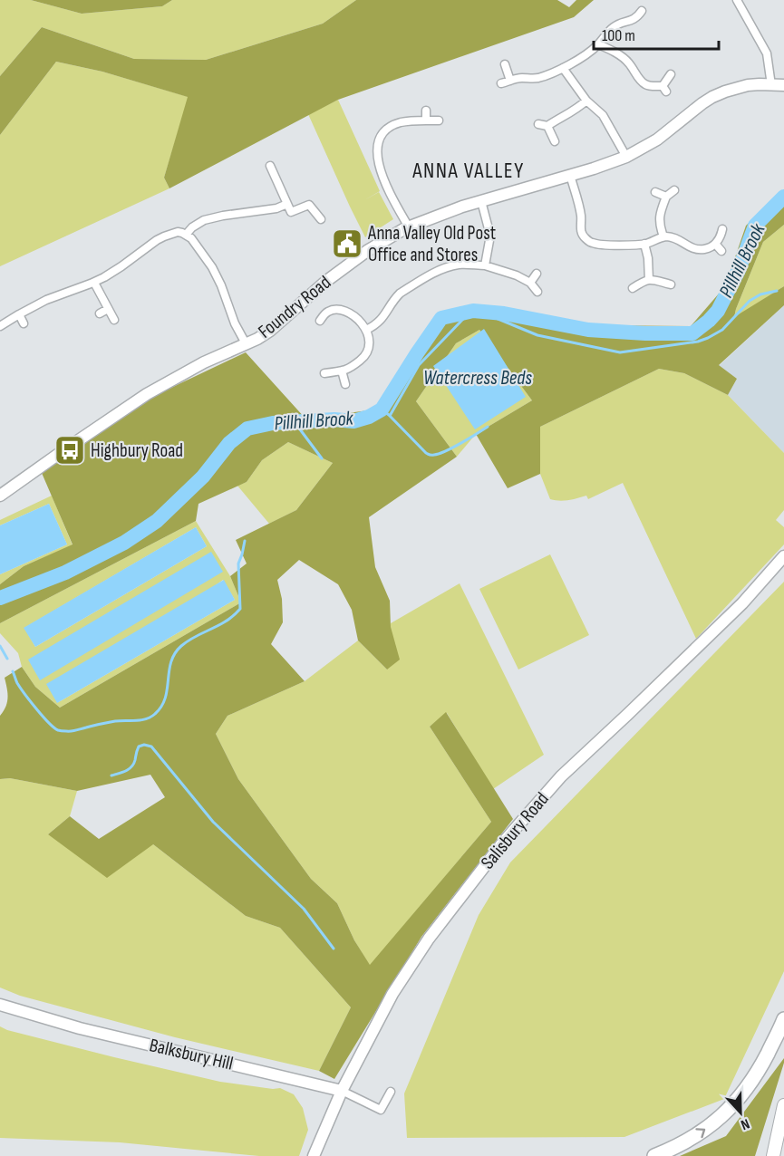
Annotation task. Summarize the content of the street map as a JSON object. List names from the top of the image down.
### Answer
{
  "streets": {
    "street": ["Foundry Road", "Salisbury Road", "Balksbury Hill"]
  },
  "crossings": [
    ["Salisbury Road", "Balksbury Hill"]
  ],
  "districts": ["ANNA VALLEY"],
  "water": ["Pillhill Brook", "Watercress Beds"],
  "places": {
    "public building": ["Anna Valley Old Post Office and Stores"],
    "bus stop": ["Highbury Road"]
  },
  "scale_bar": "100 m",
  "north": "bottom"
}
